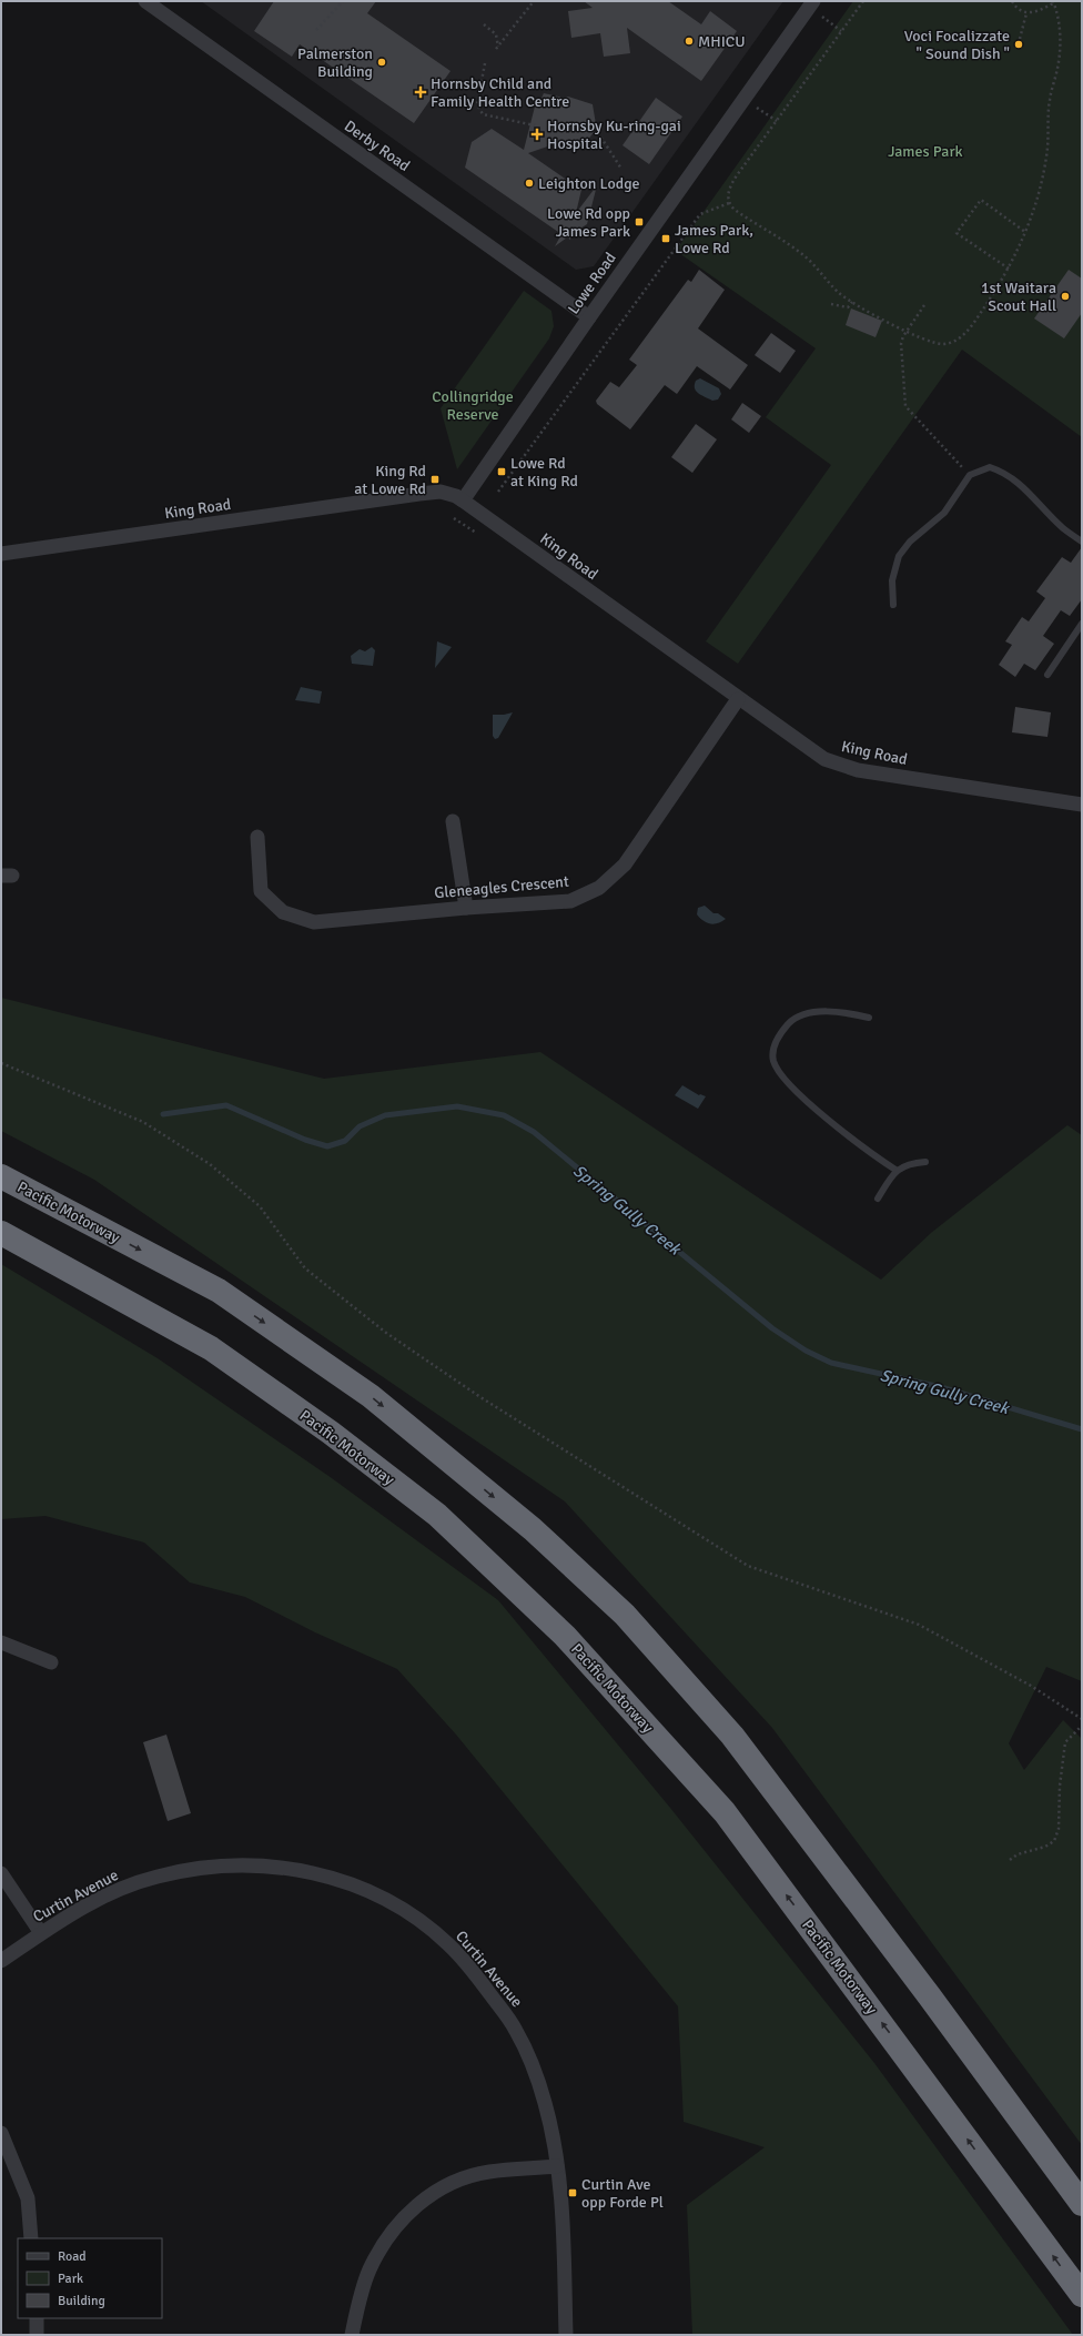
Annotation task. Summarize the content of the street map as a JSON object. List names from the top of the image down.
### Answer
{
  "streets": {
    "highway": ["Pacific Motorway"],
    "street": [
      "Derby Road",
      "Lowe Road",
      "King Road",
      "Gleneagles Crescent",
      "Curtin Avenue"
    ]
  },
  "crossings": [
    ["Derby Road", "Lowe Road"],
    ["Lowe Road", "King Road"],
    ["King Road", "Gleneagles Crescent"]
  ],
  "water": ["Spring Gully Creek"],
  "parks": ["James Park", "Collingridge Reserve"],
  "places": {
    "other": [
      "MHICU",
      "Voci Focalizzate \" Sound Dish \"",
      "Palmerston Building",
      "Leighton Lodge",
      "1st Waitara Scout Hall"
    ],
    "health": ["Hornsby Child and Family Health Centre", "Hornsby Ku-ring-gai Hospital"],
    "transit": [
      "Lowe Rd opp James Park",
      "James Park, Lowe Rd",
      "Lowe Rd at King Rd",
      "King Rd at Lowe Rd",
      "Curtin Ave opp Forde Pl"
    ]
  },
  "legend": ["Road", "Park", "Building"]
}
